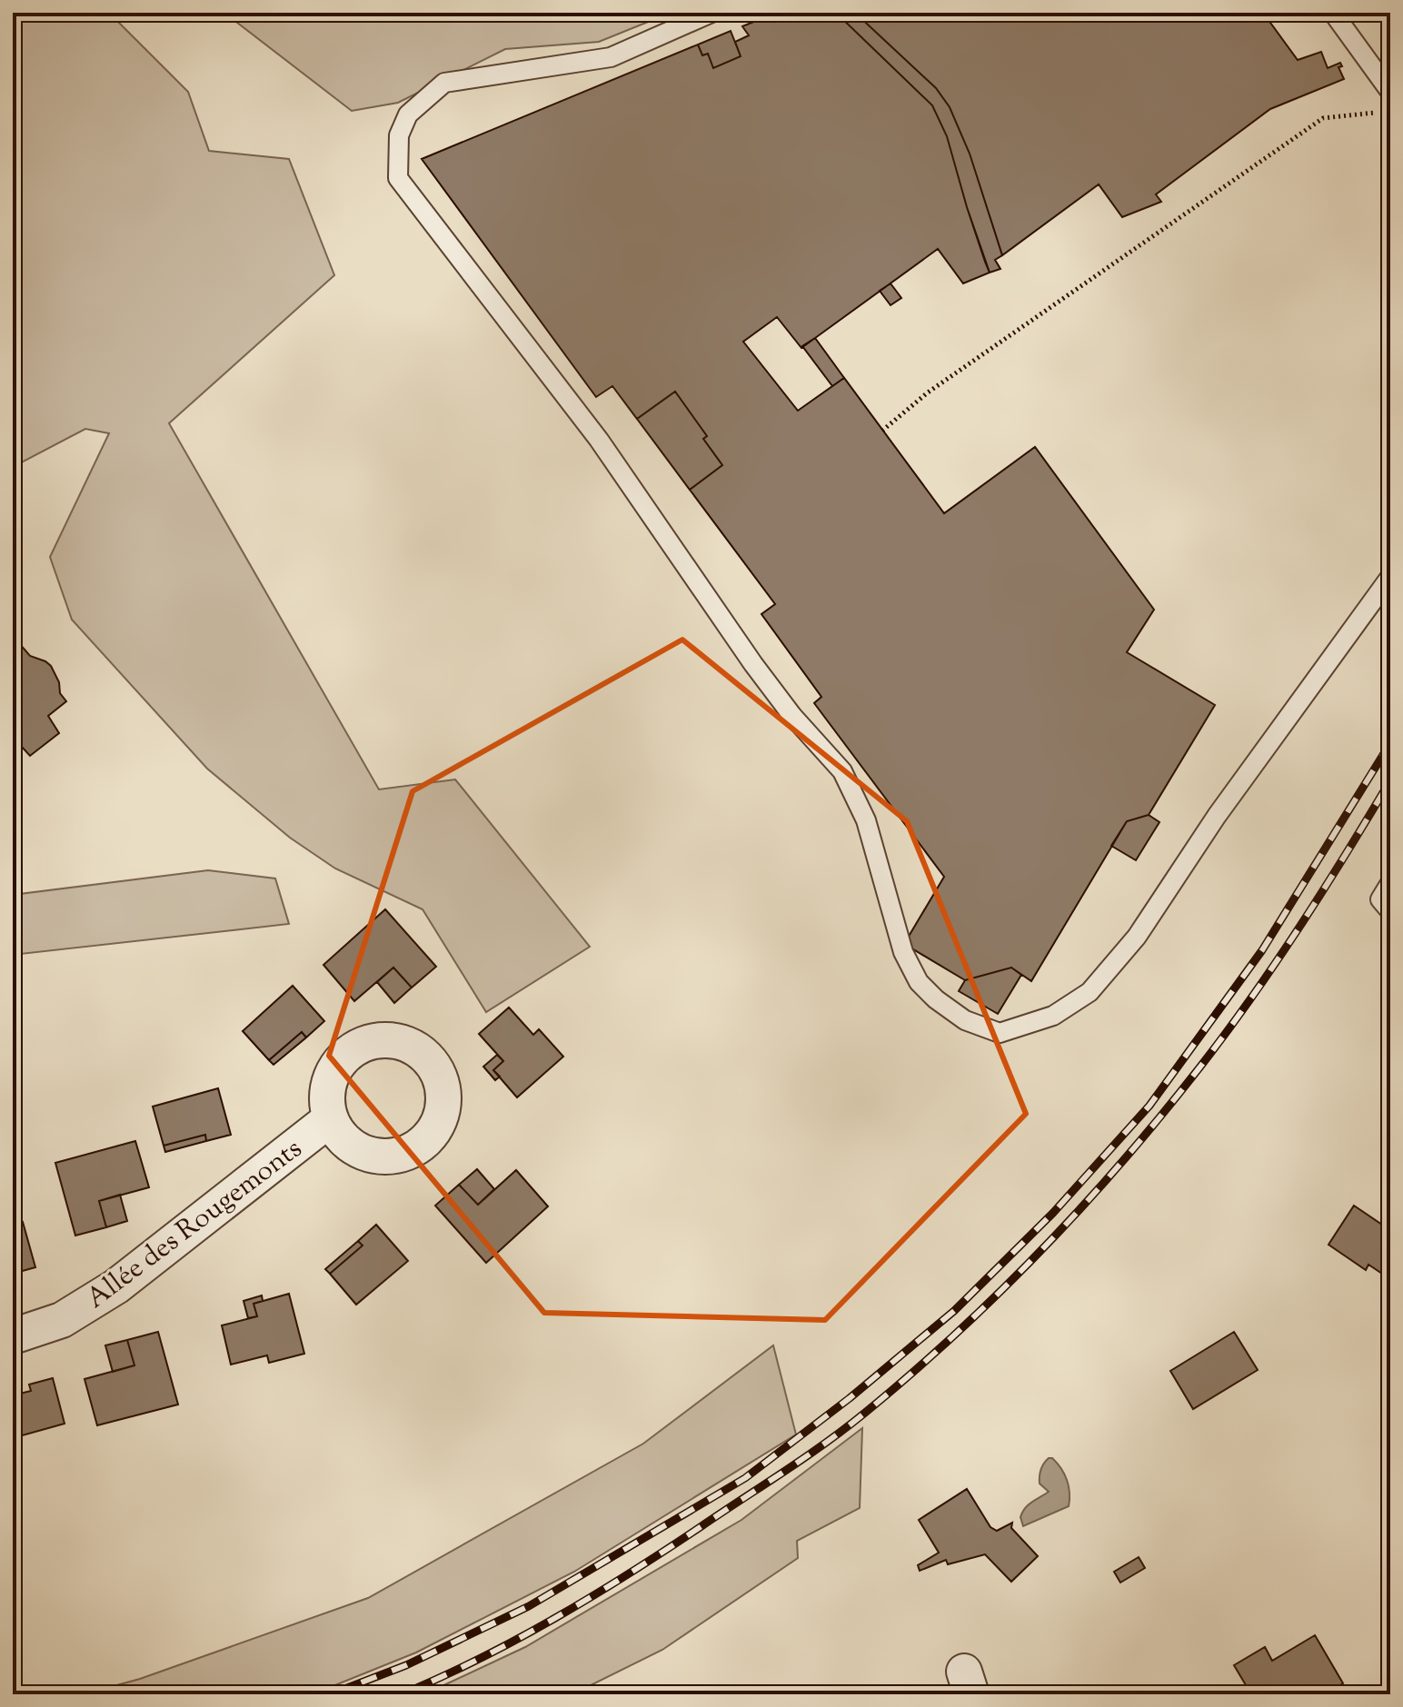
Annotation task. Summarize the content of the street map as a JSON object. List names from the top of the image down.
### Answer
{
  "streets": {
    "street": ["Allée des Rougemonts"]
  }
}
